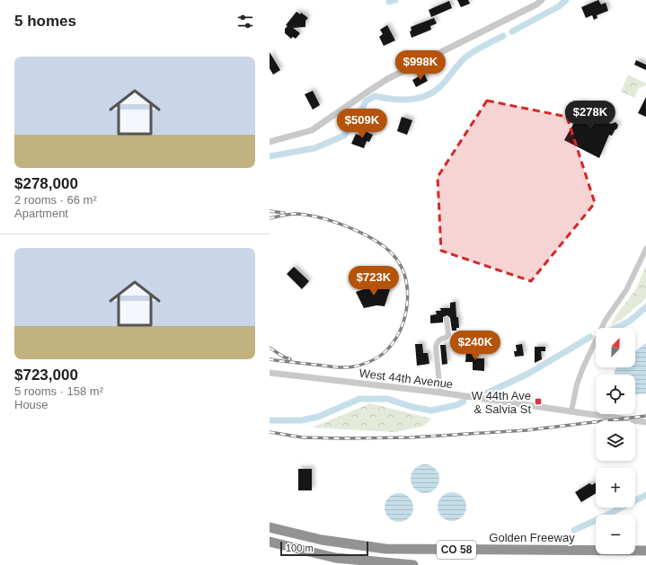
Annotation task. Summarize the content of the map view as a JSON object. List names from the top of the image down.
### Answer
{
  "streets": {
    "highway": ["Golden Freeway", "CO 58"],
    "street": ["West 44th Avenue"]
  },
  "places": {
    "transit": ["W 44th Ave & Salvia St"]
  },
  "scale_bar": "100 m",
  "north": "top right",
  "page": {
    "heading": "5 homes",
    "list": [
      {
        "name": "$278,000",
        "note": "2 rooms · 66 m² · Apartment"
      },
      {
        "name": "$723,000",
        "note": "5 rooms · 158 m² · House"
      }
    ],
    "price": [
      "$998K",
      "$278K",
      "$509K",
      "$723K",
      "$240K"
    ],
    "map_buttons": ["+", "−"],
    "scale": "100 m"
  }
}
